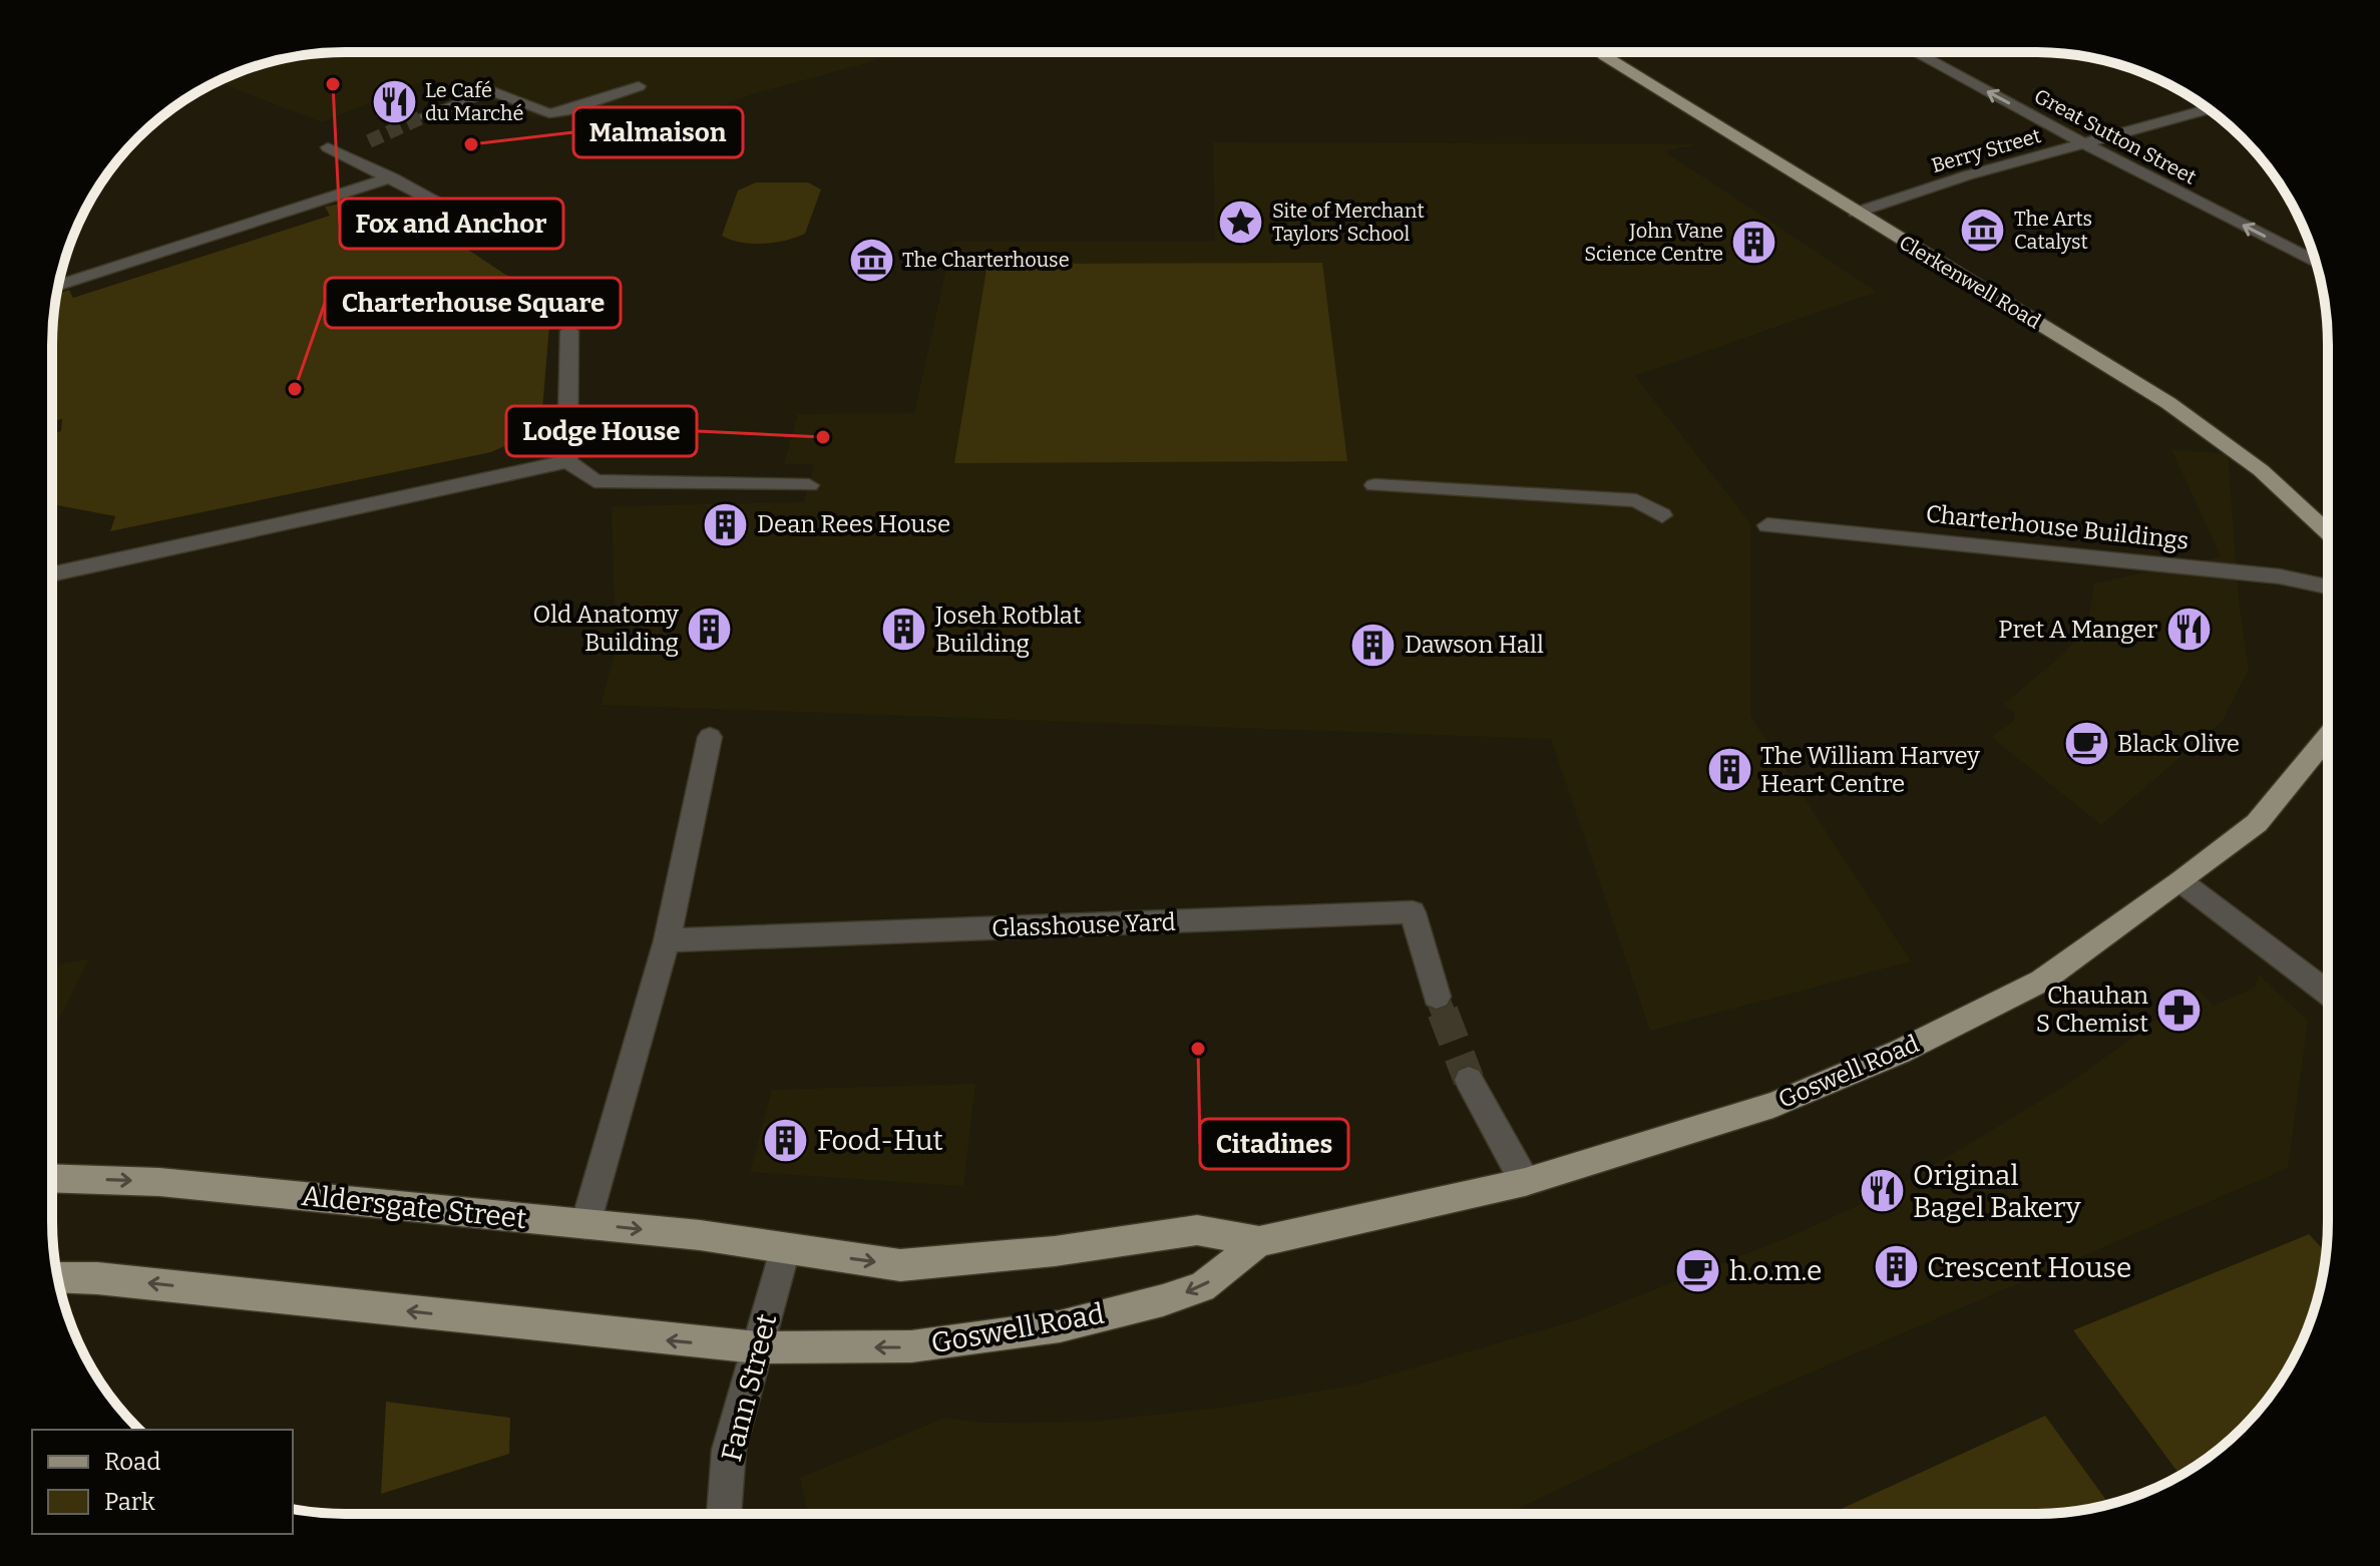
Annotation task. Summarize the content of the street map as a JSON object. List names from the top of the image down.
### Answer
{
  "streets": {
    "main road": ["Clerkenwell Road", "Goswell Road", "Aldersgate Street"],
    "street": [
      "Great Sutton Street",
      "Berry Street",
      "Charterhouse Buildings",
      "Glasshouse Yard",
      "Fann Street"
    ]
  },
  "crossings": [
    ["Great Sutton Street", "Berry Street"],
    ["Berry Street", "Clerkenwell Road"],
    ["Goswell Road", "Aldersgate Street"],
    ["Goswell Road", "Fann Street"],
    ["Aldersgate Street", "Fann Street"]
  ],
  "one_way": ["Great Sutton Street"],
  "places": {
    "other": [
      "Fox and Anchor",
      "Malmaison",
      "Charterhouse Square",
      "Lodge House",
      "Citadines"
    ],
    "restaurant": ["Le Café du Marché", "Pret A Manger", "Original Bagel Bakery"],
    "place": ["Site of Merchant Taylors' School"],
    "museum": ["The Arts Catalyst", "The Charterhouse"],
    "building": [
      "John Vane Science Centre",
      "Dean Rees House",
      "Old Anatomy Building",
      "Joseh Rotblat Building",
      "Dawson Hall",
      "The William Harvey Heart Centre",
      "Food-Hut",
      "Crescent House"
    ],
    "cafe": ["Black Olive", "h.o.m.e"],
    "pharmacy": ["Chauhan S Chemist"]
  },
  "legend": ["Road", "Park"]
}
